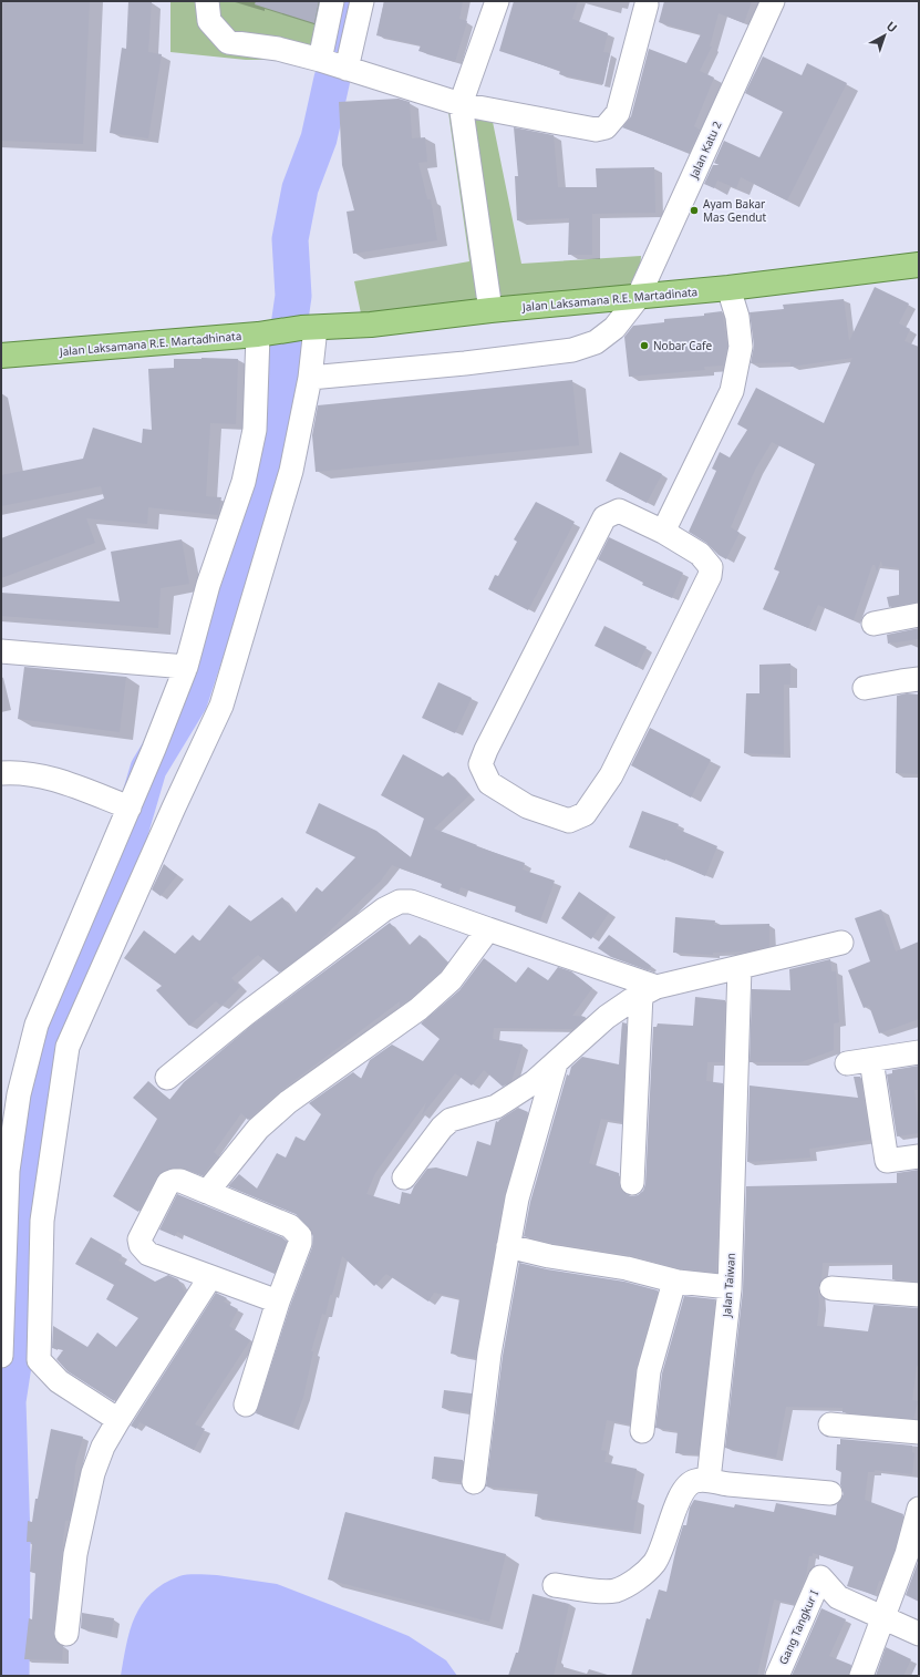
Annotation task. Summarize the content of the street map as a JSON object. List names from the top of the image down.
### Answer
{
  "streets": {
    "main road": ["Jalan Laksamana R.E. Martadinata", "Jalan Laksamana R.E. Martadhinata"],
    "street": ["Jalan Katu 2", "Jalan Taiwan", "Gang Tangkur I"]
  },
  "crossings": [
    ["Jalan Katu 2", "Jalan Laksamana R.E. Martadinata"],
    ["Jalan Laksamana R.E. Martadinata", "Jalan Laksamana R.E. Martadhinata"]
  ],
  "places": ["Ayam Bakar Mas Gendut", "Nobar Cafe"],
  "north": "top right"
}
